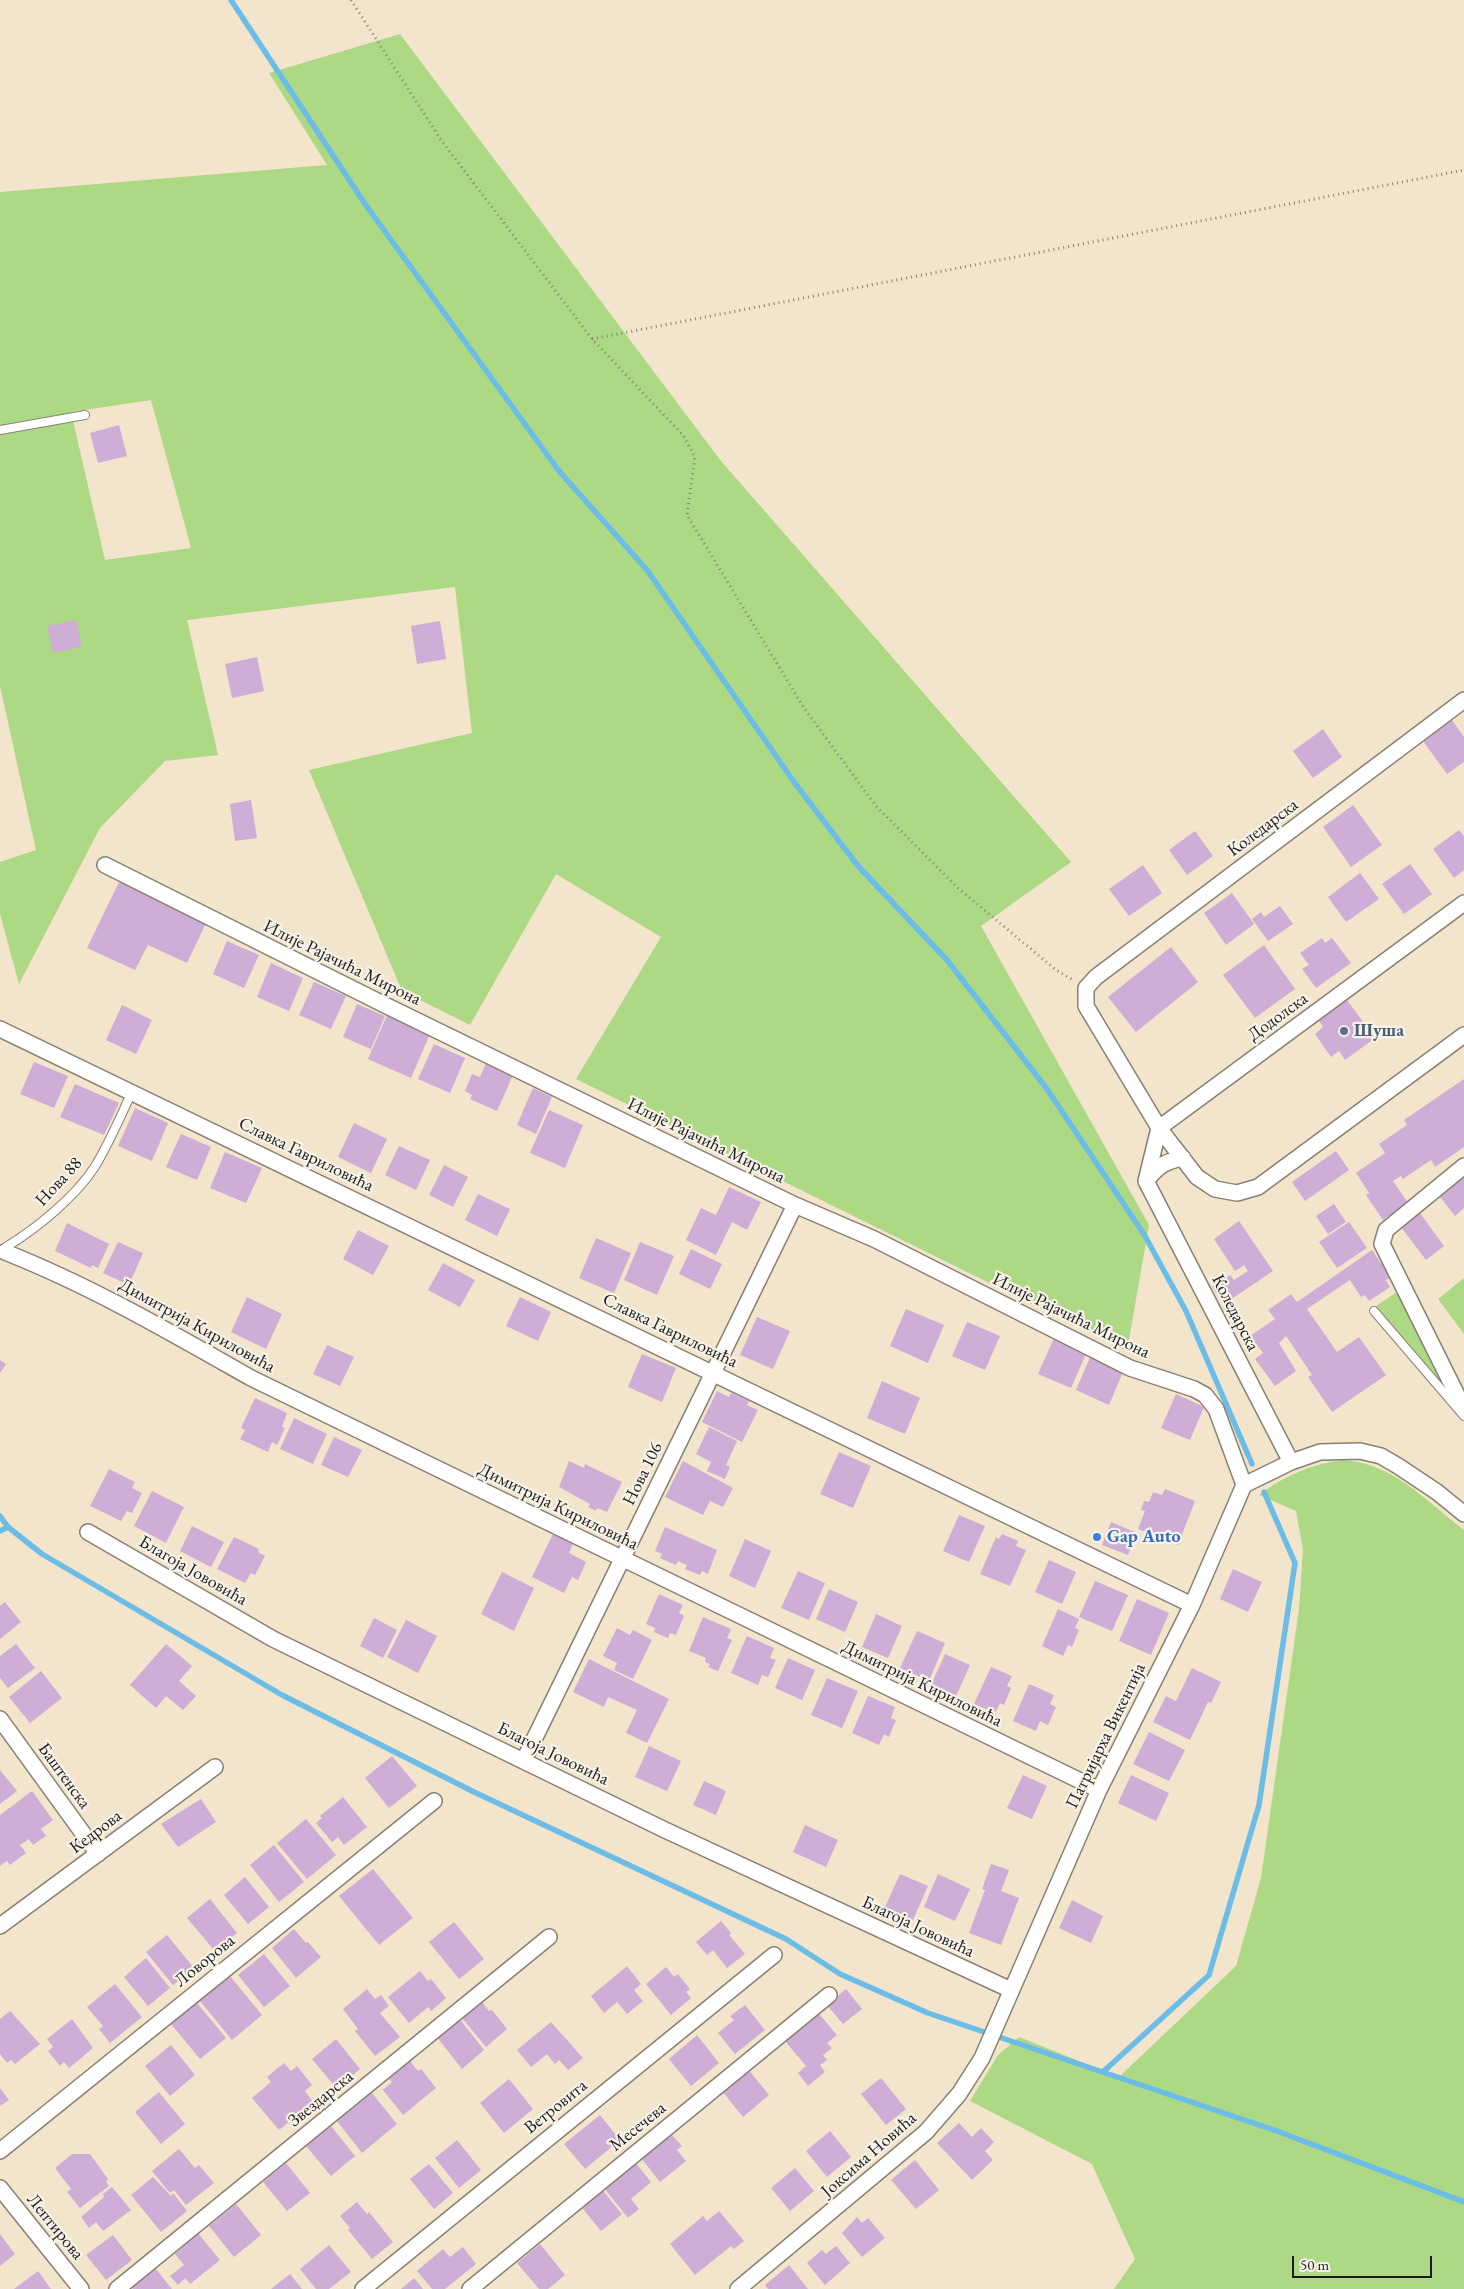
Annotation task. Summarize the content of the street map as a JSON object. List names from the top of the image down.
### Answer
{
  "streets": {
    "street": [
      "Коледарска",
      "Илије Рајачића Мирона",
      "Додолска",
      "Славка Гавриловића",
      "Димитрија Кириловића",
      "Нова 106",
      "Благоја Јововића",
      "Патријарха Викентија",
      "Баштенска",
      "Кедрова",
      "Ловорова",
      "Звездарска",
      "Ветровита",
      "Месечева",
      "Јоксима Новића",
      "Лептирова"
    ],
    "lane": ["Нова 88"]
  },
  "crossings": [
    ["Илије Рајачића Мирона", "Нова 106"],
    ["Илије Рајачића Мирона", "Патријарха Викентија"],
    ["Славка Гавриловића", "Нова 88"],
    ["Славка Гавриловића", "Нова 106"],
    ["Славка Гавриловића", "Патријарха Викентија"],
    ["Нова 88", "Димитрија Кириловића"],
    ["Димитрија Кириловића", "Нова 106"],
    ["Димитрија Кириловића", "Патријарха Викентија"],
    ["Нова 106", "Благоја Јововића"],
    ["Благоја Јововића", "Патријарха Викентија"],
    ["Патријарха Викентија", "Јоксима Новића"],
    ["Баштенска", "Кедрова"]
  ],
  "places": ["Шуша", "Gap Auto"],
  "scale_bar": "50 m"
}
